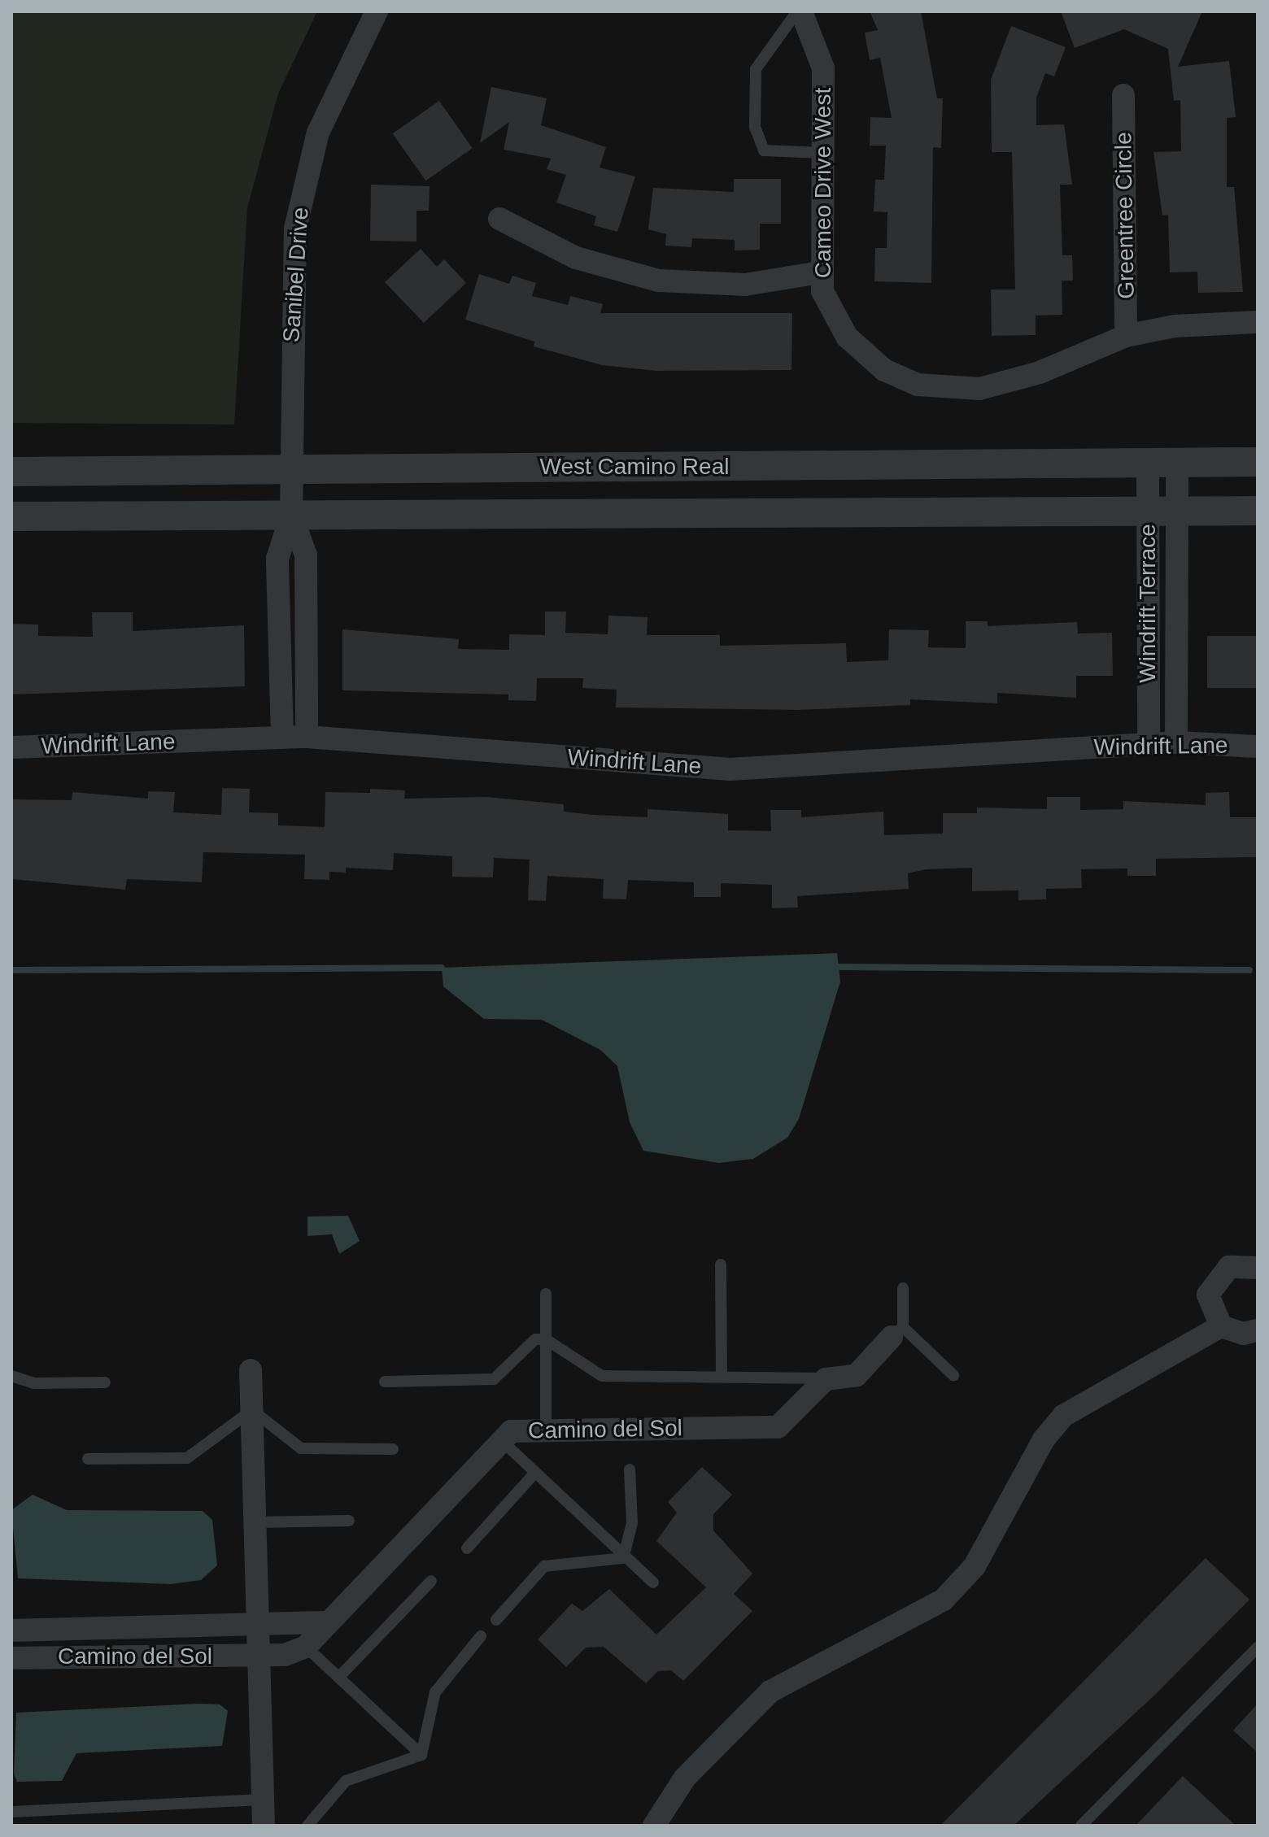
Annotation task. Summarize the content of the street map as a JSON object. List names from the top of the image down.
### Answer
{
  "streets": {
    "street": [
      "Cameo Drive West",
      "Greentree Circle",
      "Sanibel Drive",
      "West Camino Real",
      "Windrift Terrace",
      "Windrift Lane",
      "Camino del Sol"
    ]
  },
  "crossings": [
    ["Cameo Drive West", "Greentree Circle"],
    ["Sanibel Drive", "West Camino Real"],
    ["Sanibel Drive", "Windrift Lane"],
    ["West Camino Real", "Windrift Terrace"],
    ["Windrift Terrace", "Windrift Lane"]
  ]
}
